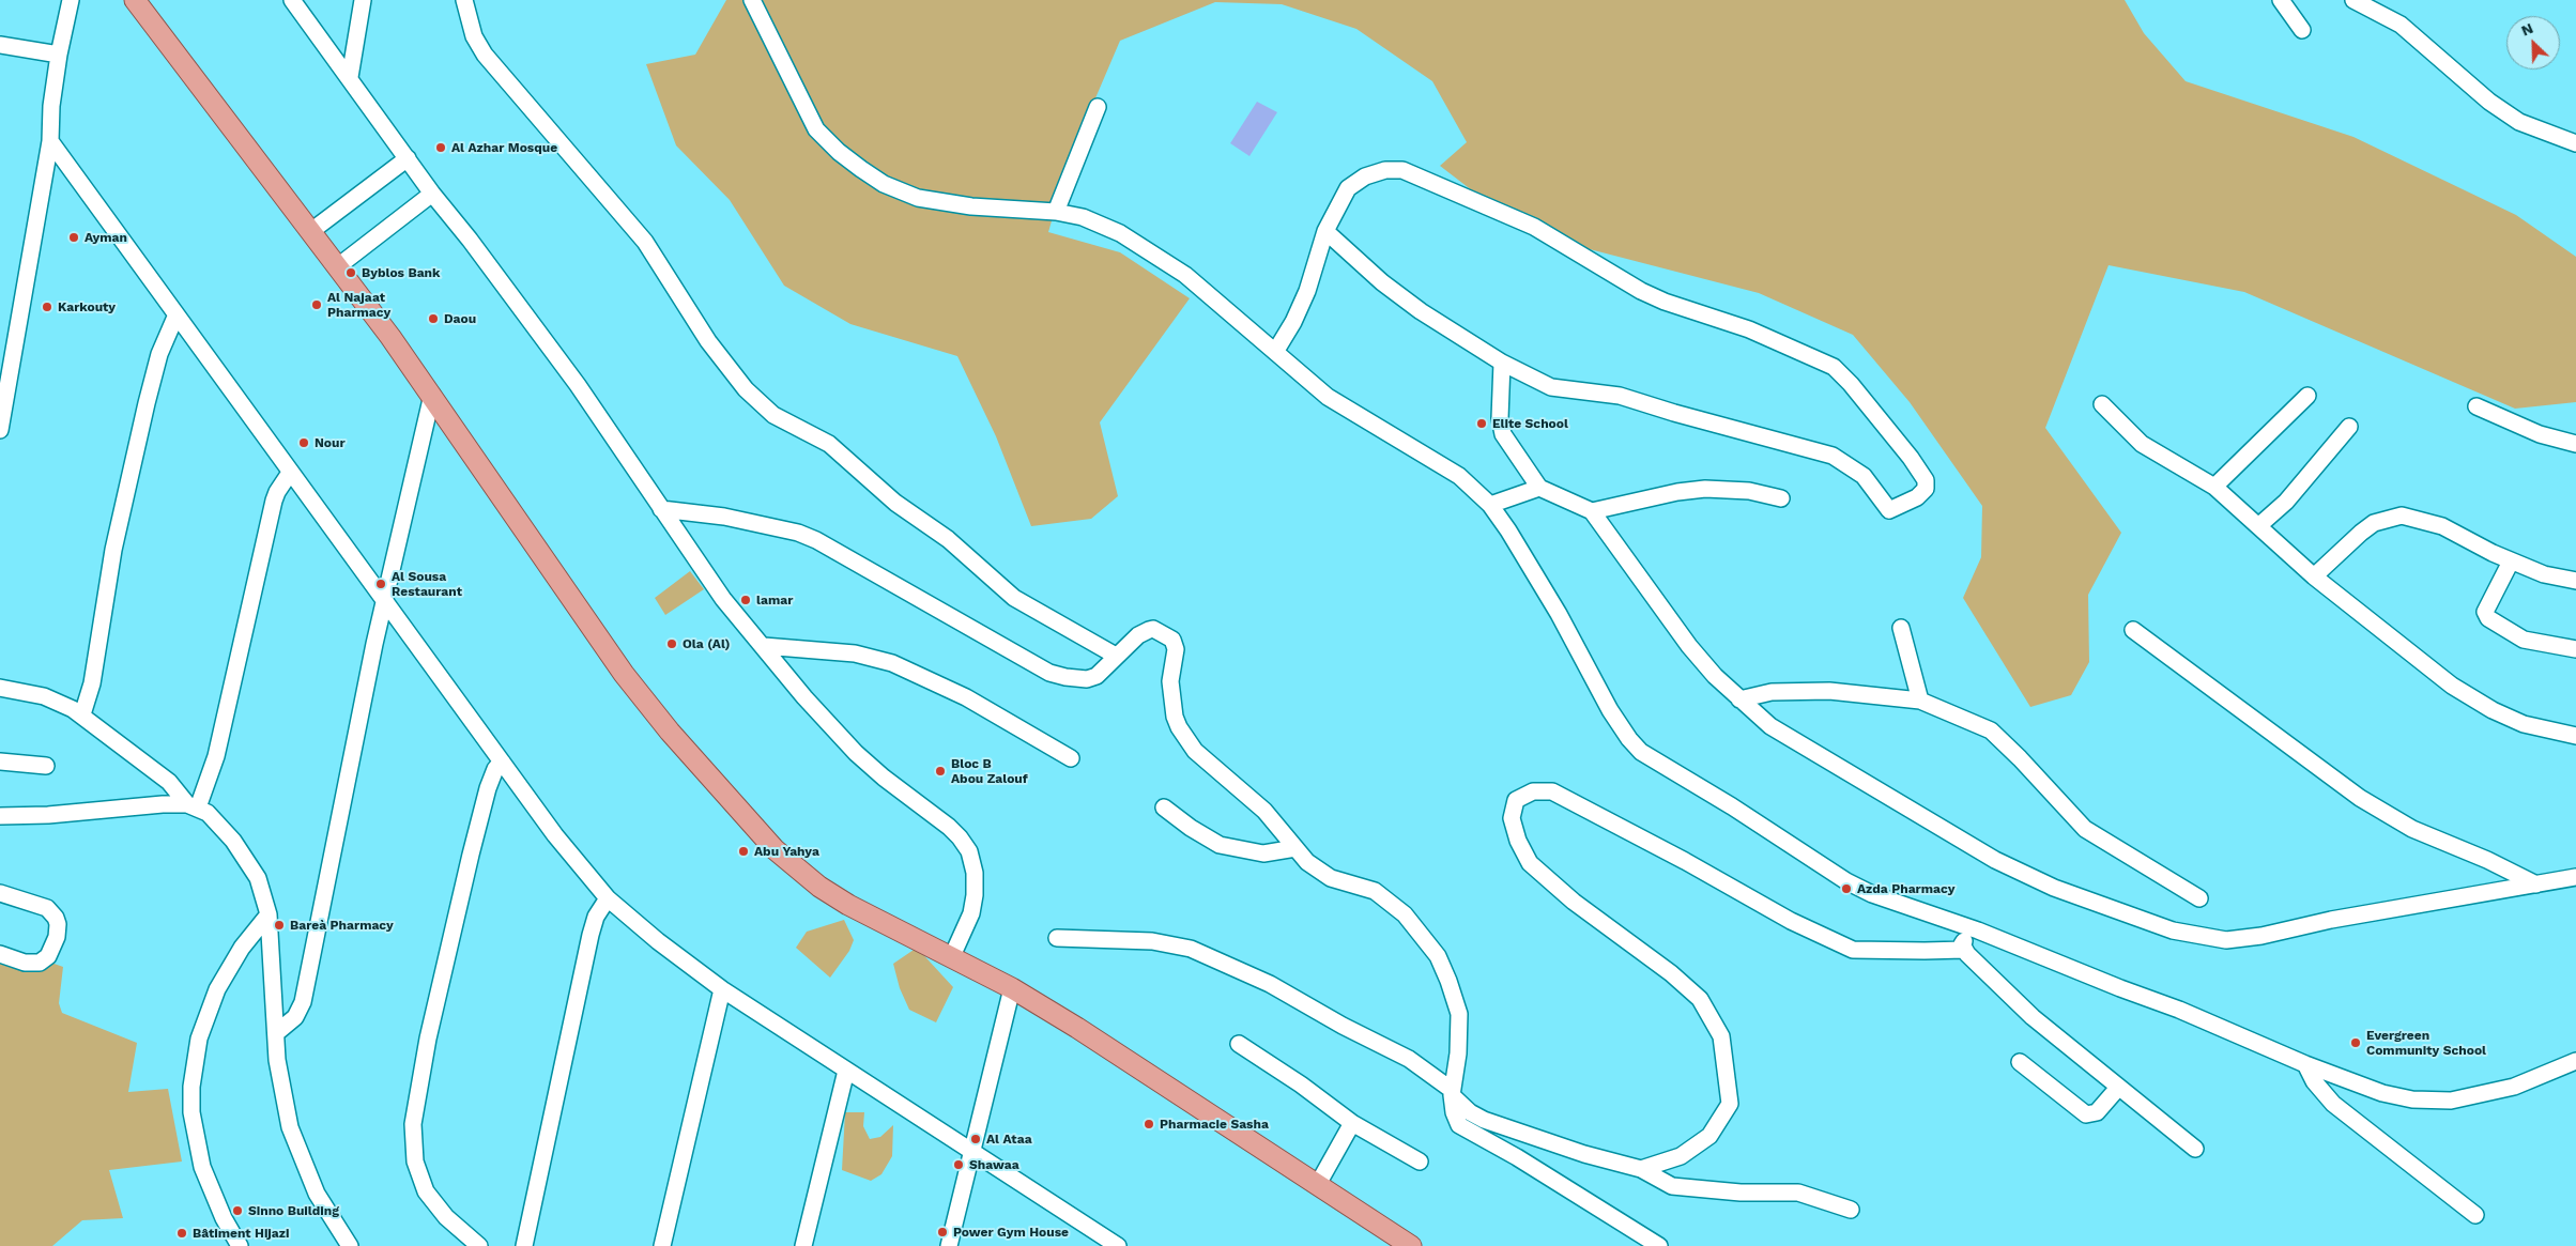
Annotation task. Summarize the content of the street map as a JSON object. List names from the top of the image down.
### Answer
{
  "places": [
    "Al Azhar Mosque",
    "Ayman",
    "Byblos Bank",
    "Al Najaat Pharmacy",
    "Karkouty",
    "Daou",
    "Elite School",
    "Nour",
    "Al Sousa Restaurant",
    "lamar",
    "Ola (Al)",
    "Bloc B Abou Zalouf",
    "Abu Yahya",
    "Azda Pharmacy",
    "Bareà Pharmacy",
    "Evergreen Community School",
    "Pharmacie Sasha",
    "Al Ataa",
    "Shawaa",
    "Sinno Building",
    "Power Gym House",
    "Bâtiment Hijazi"
  ],
  "north": "top left"
}
